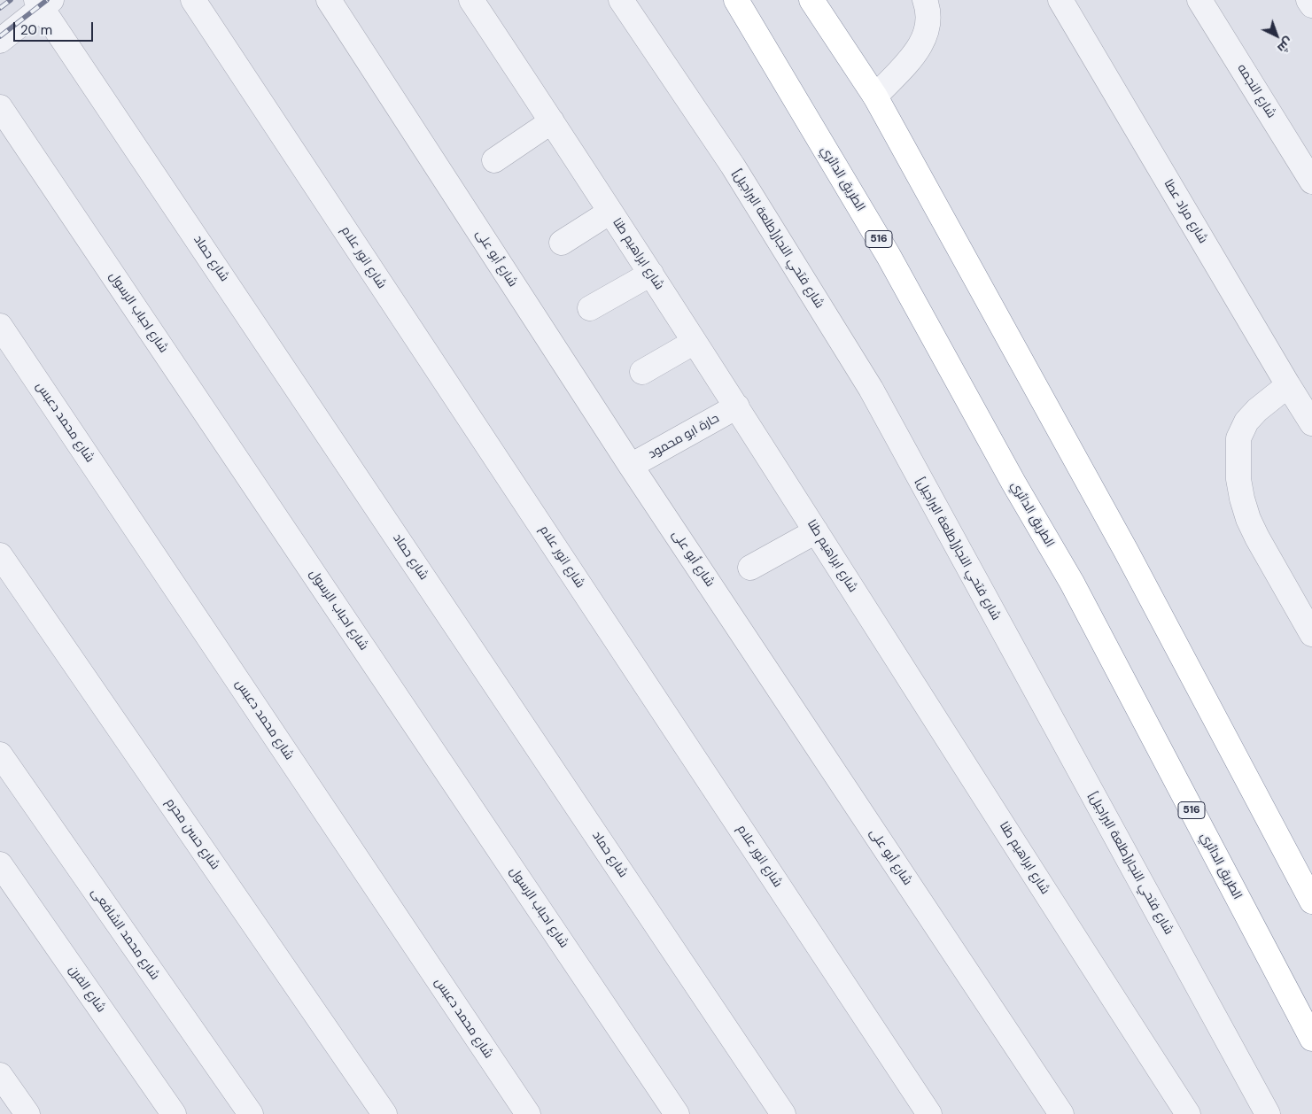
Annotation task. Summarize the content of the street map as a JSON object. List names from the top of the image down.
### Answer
{
  "streets": {
    "highway": ["الطريق الدائري", "516"],
    "street": [
      "شارع النجمه",
      "شارع مراد عطا",
      "شارع فتحي النجار[طلعة البراجيل]",
      "شارع ابراهيم طنا",
      "شارع انور علام",
      "شارع حماد",
      "شارع أبو على",
      "شارع احباب الرسول",
      "شارع محمد دعبس",
      "حارة ابو محمود",
      "شارع حسن محرم",
      "شارع محمد الشافعى",
      "شارع الفرن"
    ]
  },
  "crossings": [
    ["شارع ابراهيم طنا", "حارة ابو محمود"],
    ["شارع أبو على", "حارة ابو محمود"]
  ],
  "scale_bar": "20 m",
  "north": "bottom right"
}
